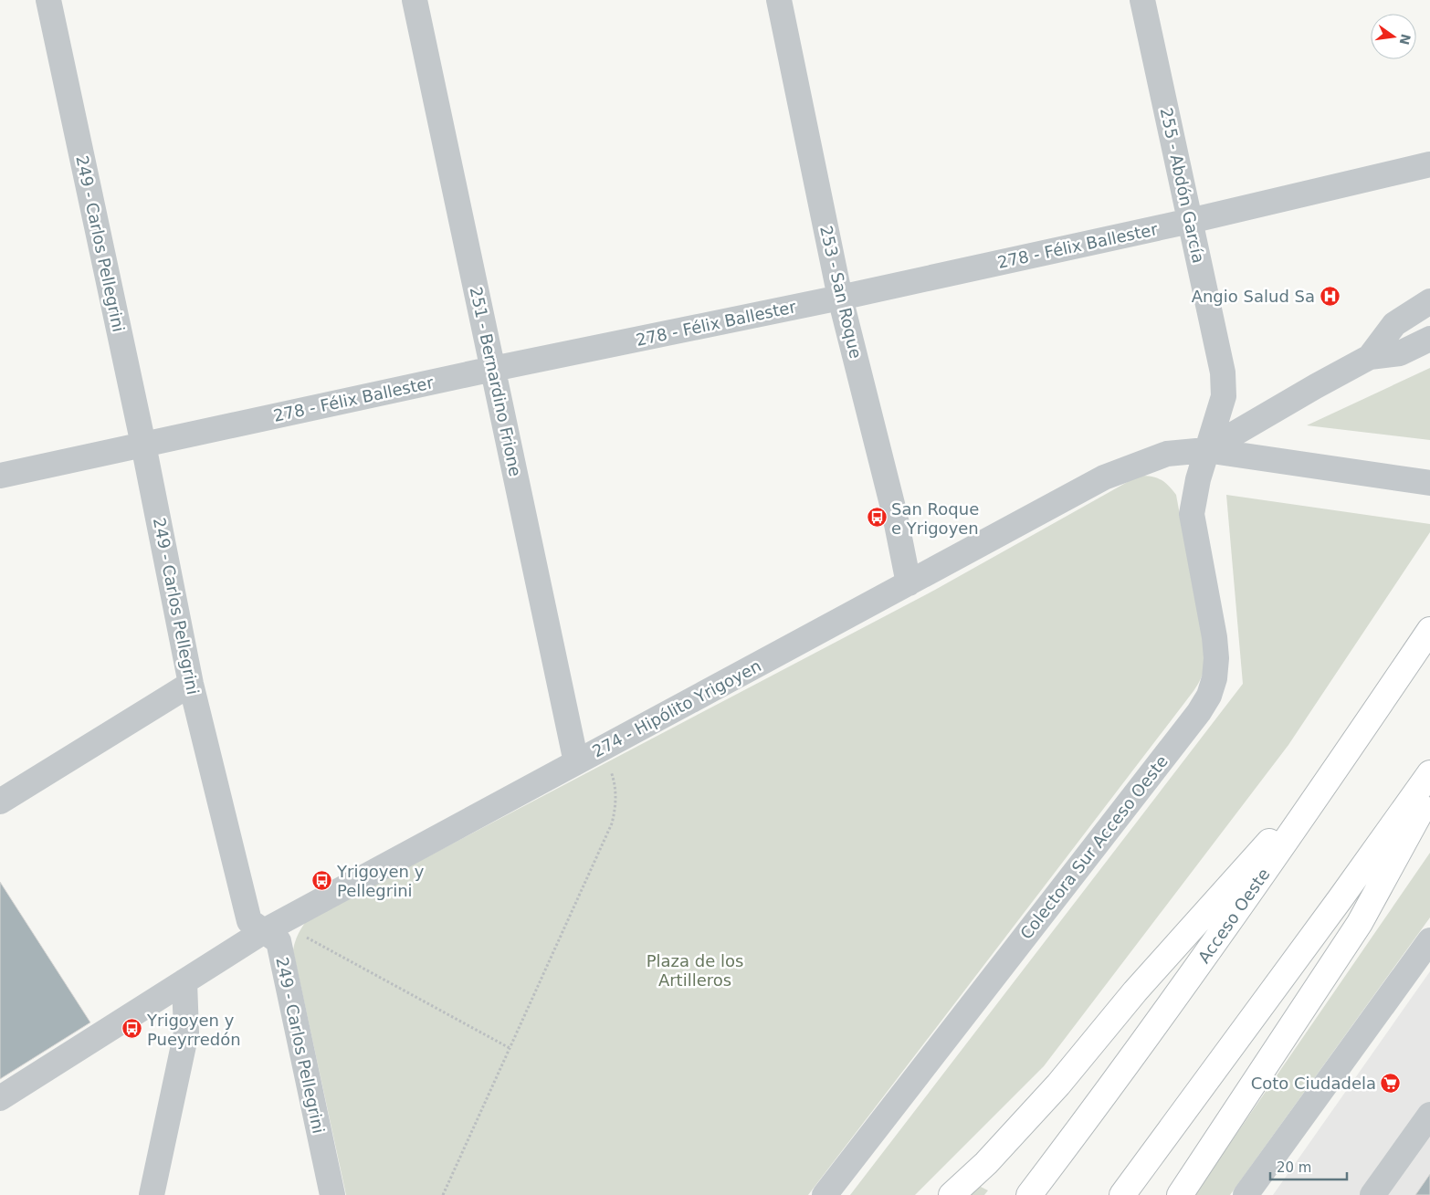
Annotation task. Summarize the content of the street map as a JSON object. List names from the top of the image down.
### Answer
{
  "streets": {
    "highway": ["Acceso Oeste"],
    "street": [
      "255 - Abdón García",
      "249 - Carlos Pellegrini",
      "278 - Félix Ballester",
      "253 - San Roque",
      "251 - Bernardino Frione",
      "274 - Hipólito Yrigoyen",
      "Colectora Sur Acceso Oeste"
    ]
  },
  "crossings": [
    ["255 - Abdón García", "278 - Félix Ballester"],
    ["255 - Abdón García", "274 - Hipólito Yrigoyen"],
    ["255 - Abdón García", "Colectora Sur Acceso Oeste"],
    ["249 - Carlos Pellegrini", "278 - Félix Ballester"],
    ["249 - Carlos Pellegrini", "274 - Hipólito Yrigoyen"],
    ["278 - Félix Ballester", "253 - San Roque"],
    ["278 - Félix Ballester", "251 - Bernardino Frione"],
    ["253 - San Roque", "274 - Hipólito Yrigoyen"],
    ["251 - Bernardino Frione", "274 - Hipólito Yrigoyen"],
    ["274 - Hipólito Yrigoyen", "Colectora Sur Acceso Oeste"]
  ],
  "parks": ["Plaza de los Artilleros"],
  "places": {
    "hospital": ["Angio Salud Sa"],
    "bus stop": ["San Roque e Yrigoyen", "Yrigoyen y Pellegrini", "Yrigoyen y Pueyrredón"],
    "supermarket": ["Coto Ciudadela"]
  },
  "scale_bar": "20 m",
  "north": "right"
}
